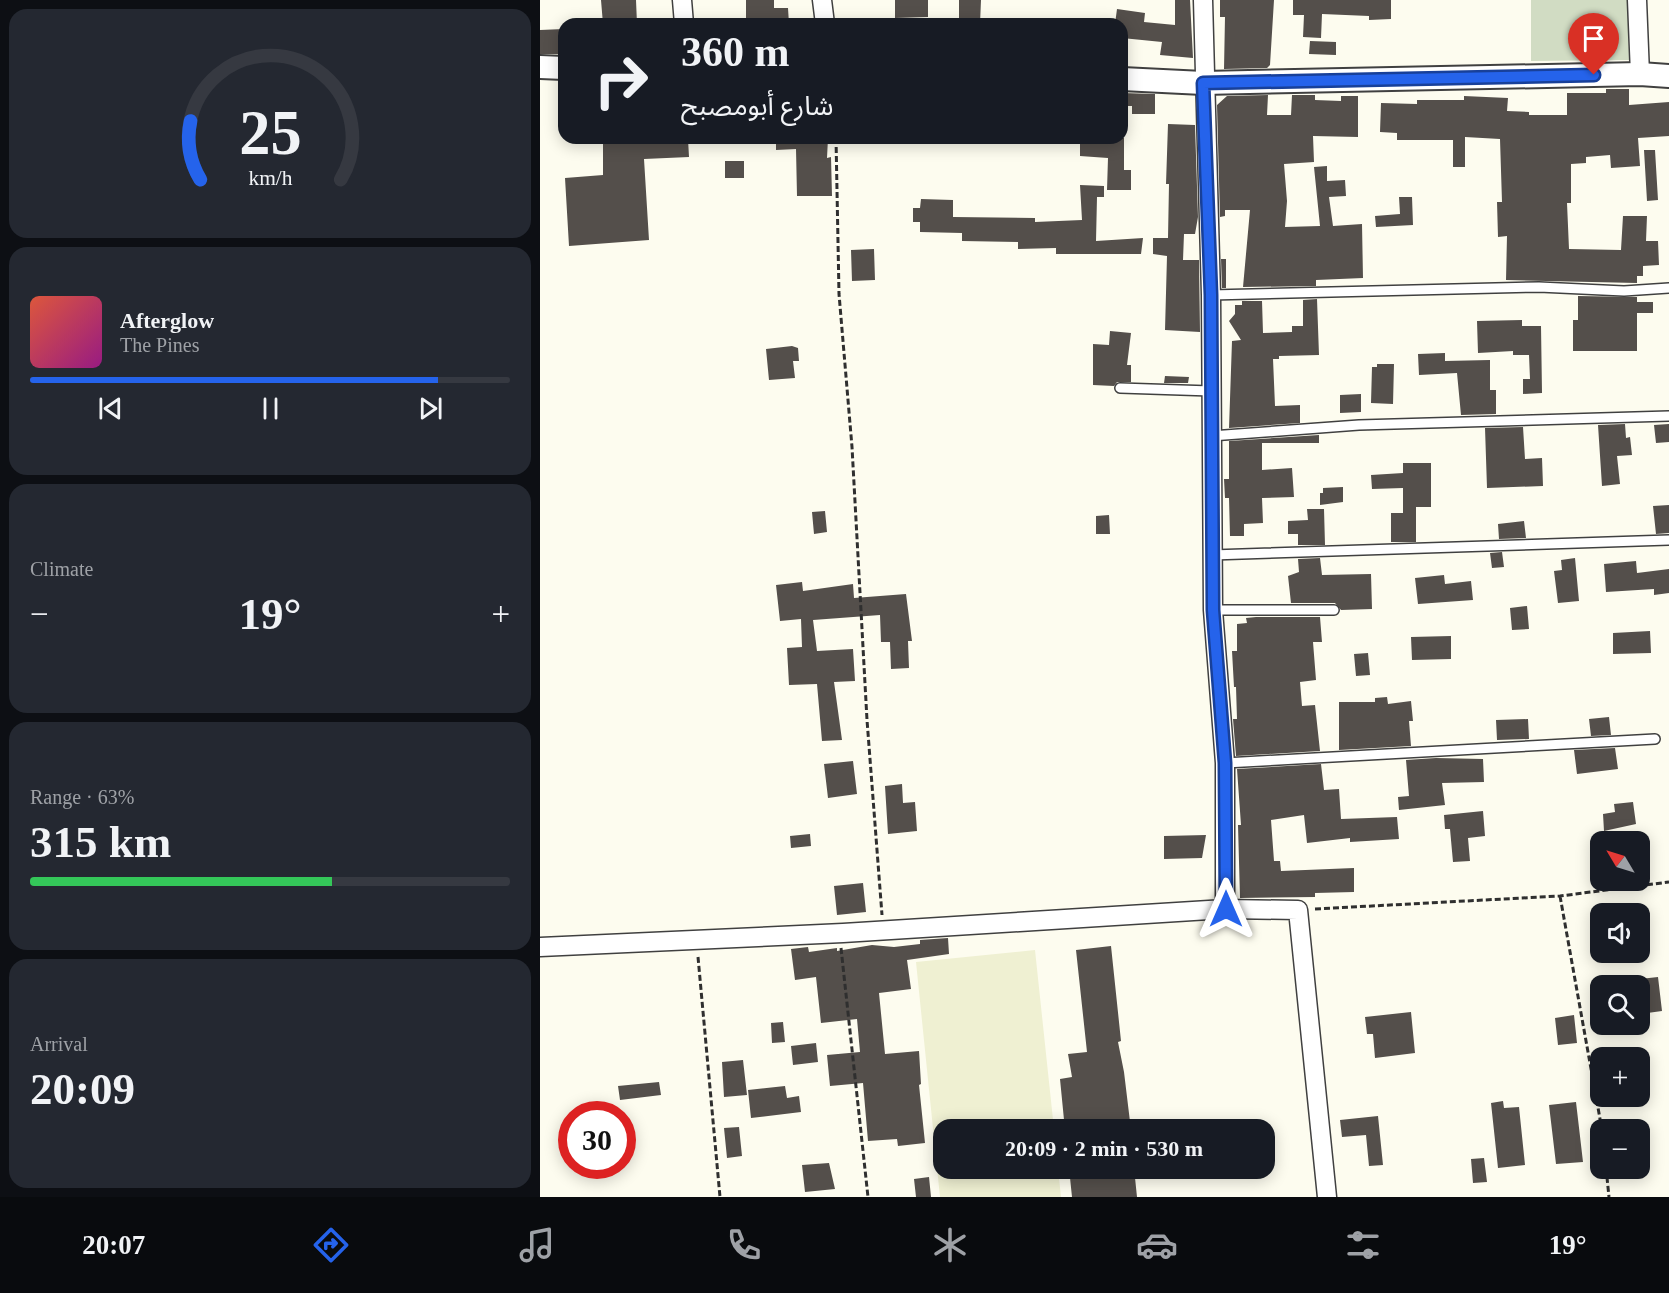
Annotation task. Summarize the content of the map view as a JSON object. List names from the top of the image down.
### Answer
{
  "north": "top left",
  "page": {
    "turn": ["360 m", "شارع أبومصبح"],
    "song": ["Afterglow", "The Pines"],
    "tile": [
      "Climate",
      ["Range · 63%", "315 km"],
      ["Arrival", "20:09"]
    ],
    "heat": ["−", "19°", "+"],
    "map_buttons": ["+", "−"],
    "limit": "30",
    "trip": "20:09 · 2 min · 530 m",
    "tabs": ["20:07", "19°"],
    "gauge": ["25", "km/h"]
  }
}
